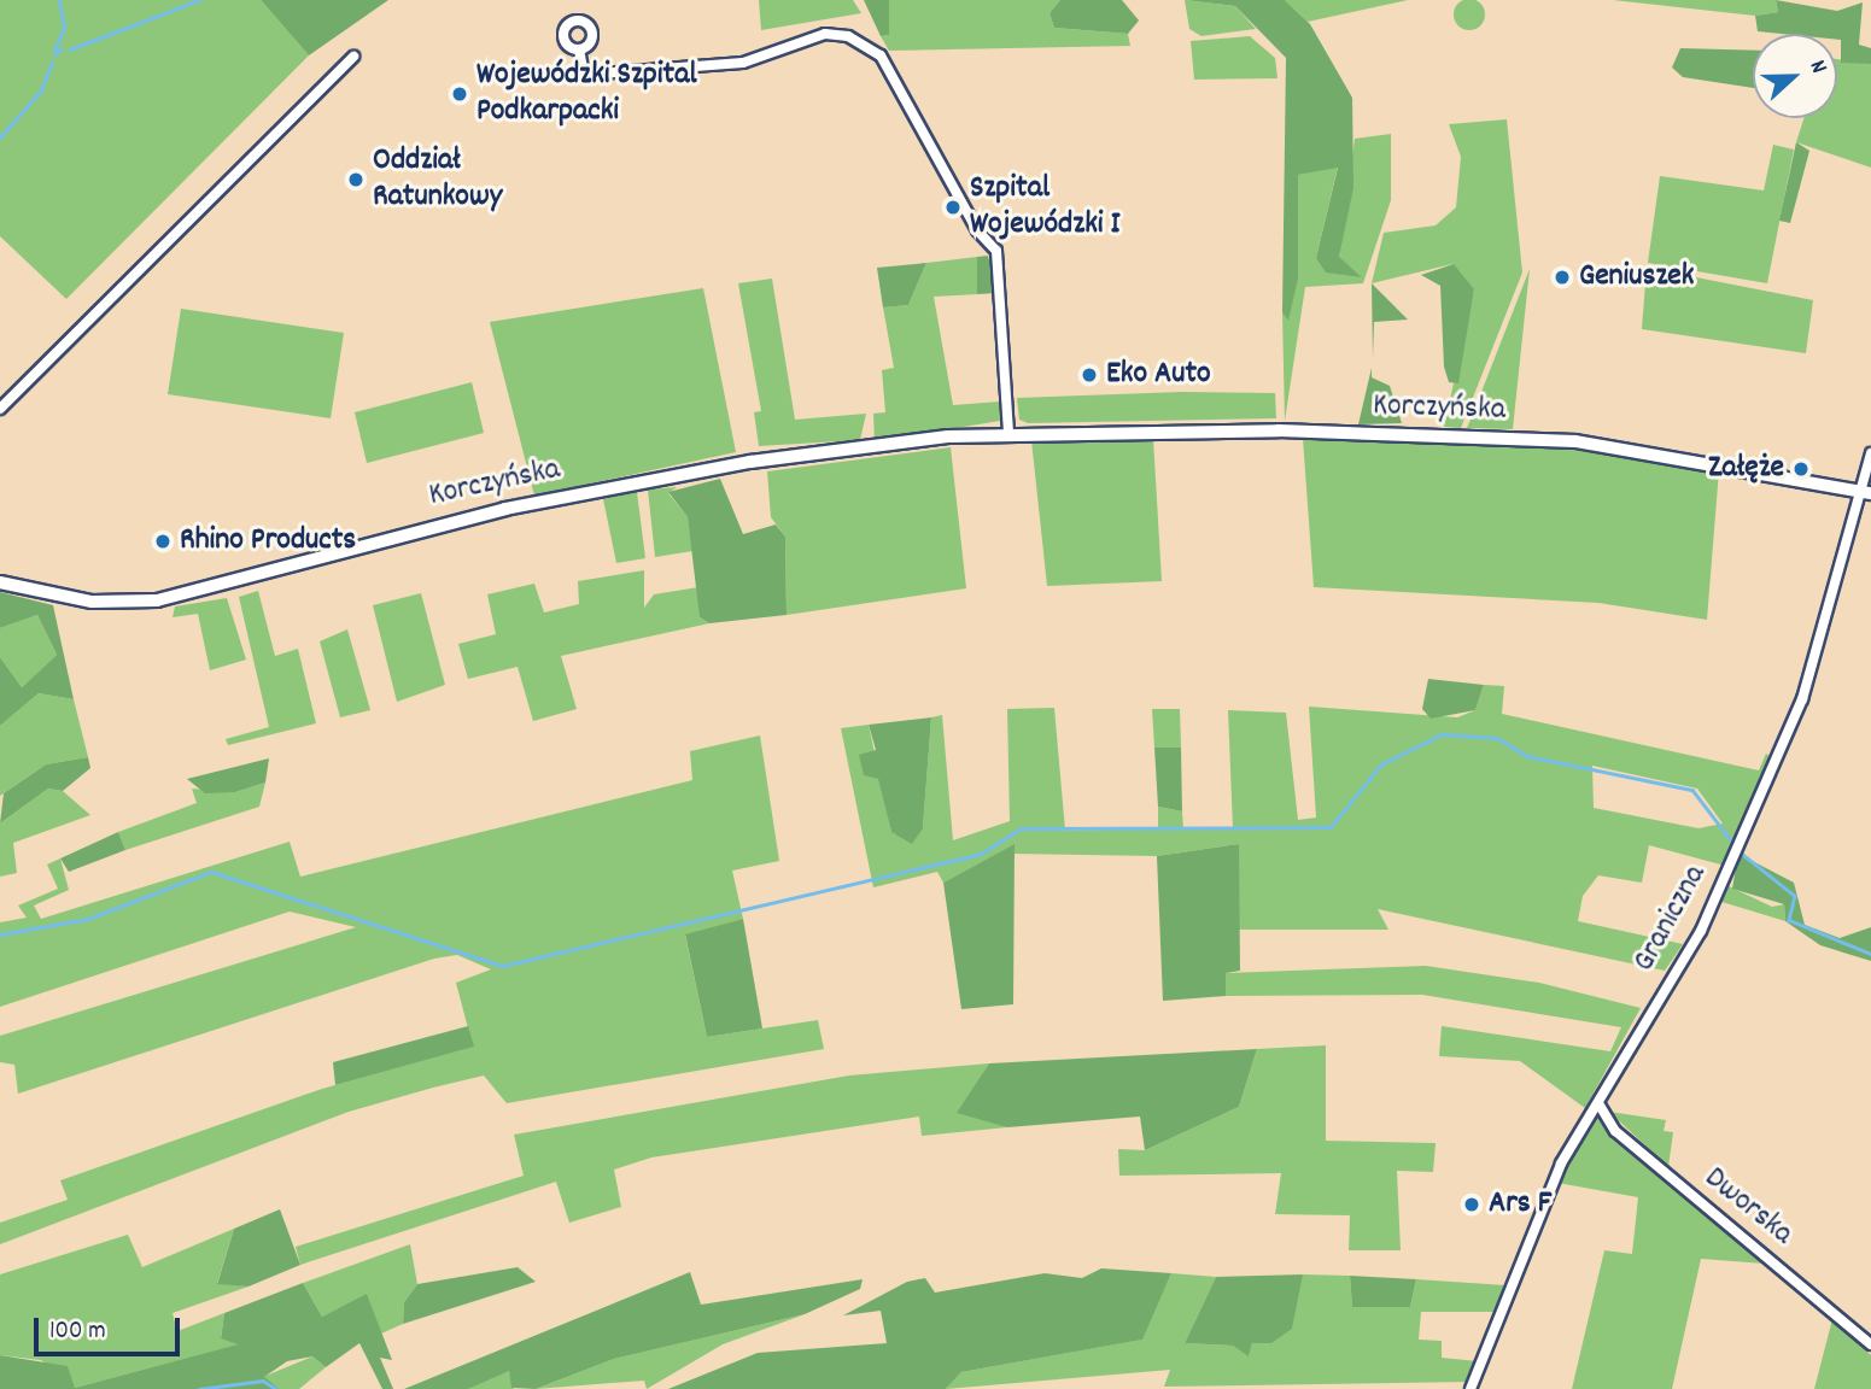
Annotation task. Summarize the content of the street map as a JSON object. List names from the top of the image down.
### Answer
{
  "streets": {
    "main road": ["Korczyńska"],
    "street": ["Graniczna", "Dworska"]
  },
  "crossings": [
    ["Korczyńska", "Graniczna"],
    ["Graniczna", "Dworska"]
  ],
  "places": [
    "Wojewódzki Szpital Podkarpacki",
    "Oddział Ratunkowy",
    "Szpital Wojewódzki I",
    "Geniuszek",
    "Eko Auto",
    "Załęże",
    "Rhino Products",
    "Ars F"
  ],
  "scale_bar": "100 m",
  "north": "right"
}
